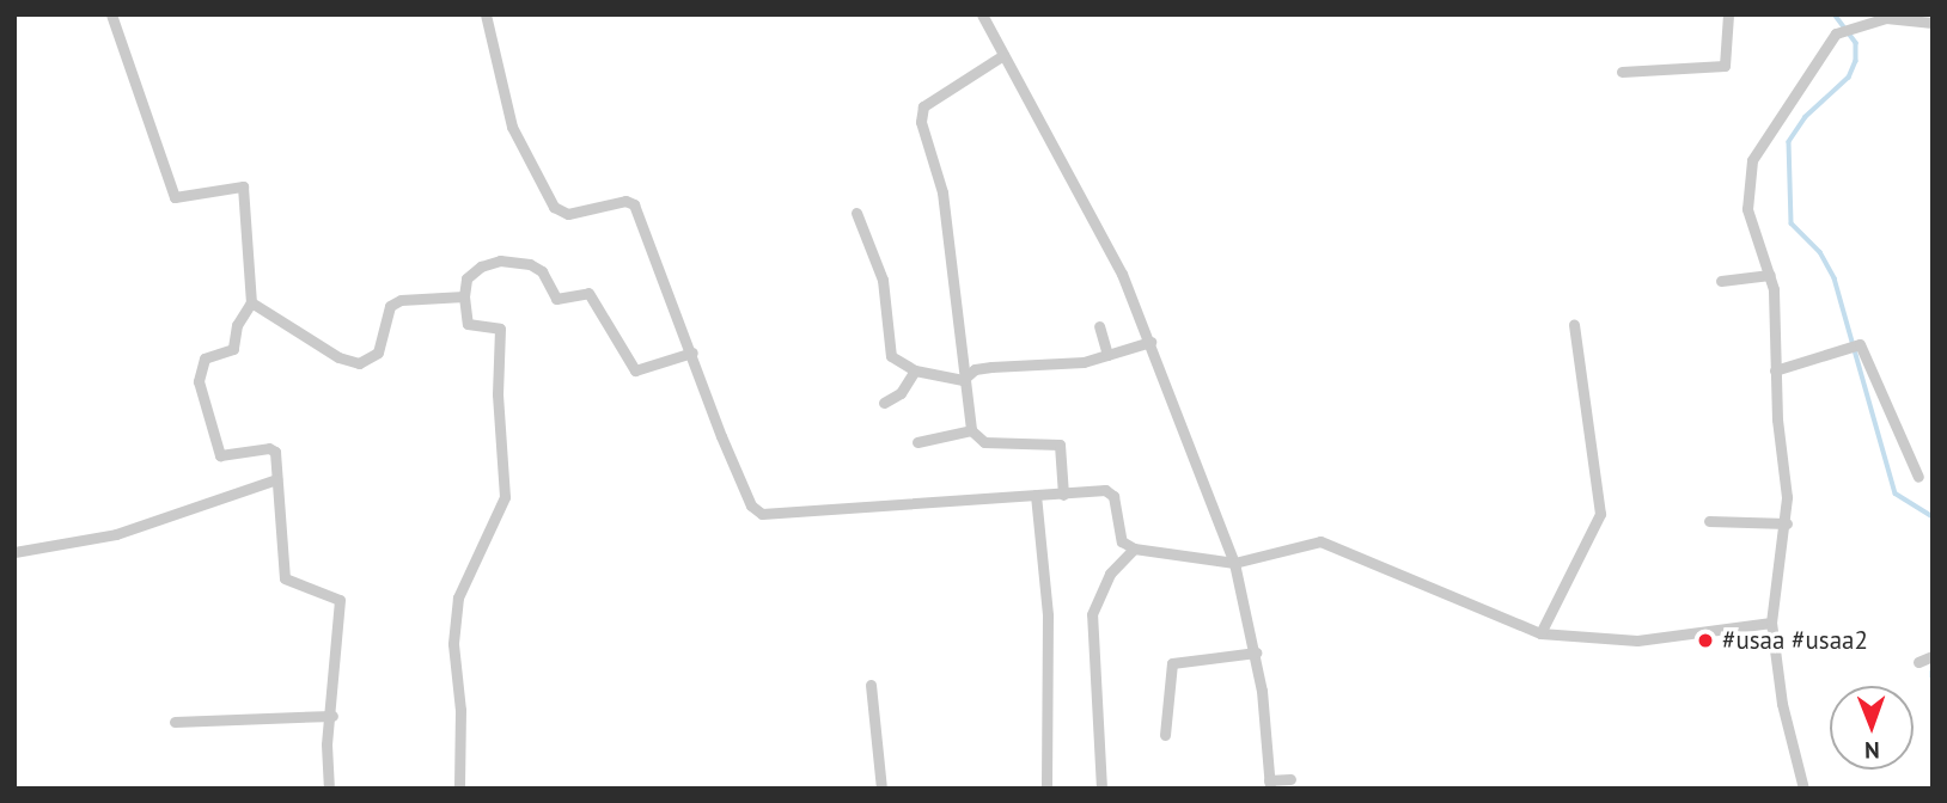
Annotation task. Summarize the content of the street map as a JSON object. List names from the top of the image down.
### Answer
{
  "places": ["#usaa #usaa2"],
  "north": "bottom"
}
